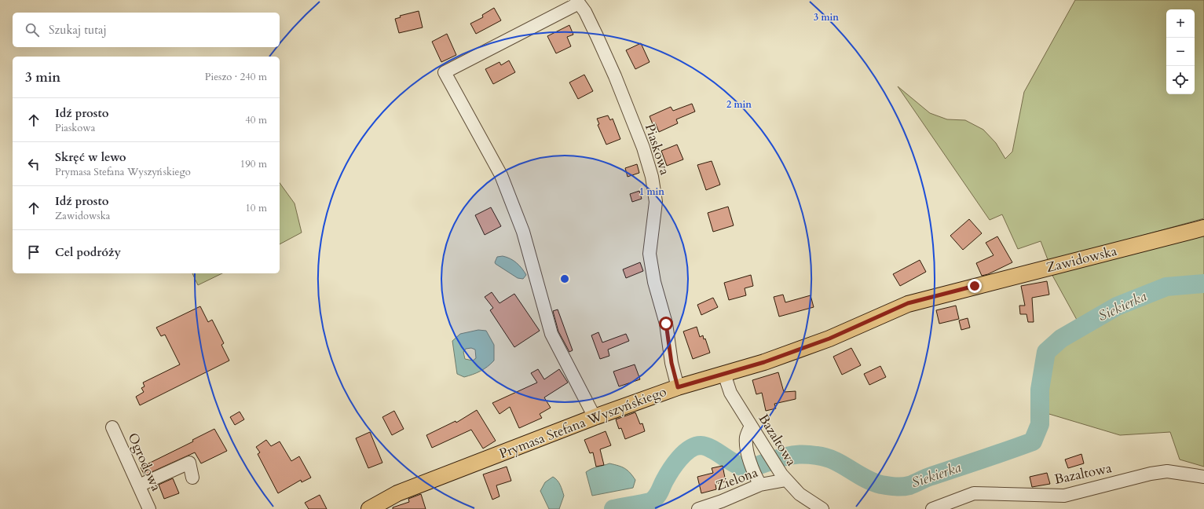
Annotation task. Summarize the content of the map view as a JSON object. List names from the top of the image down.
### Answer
{
  "streets": {
    "main road": ["Zawidowska", "Prymasa Stefana Wyszyńskiego"],
    "street": [
      "Piaskowa",
      "Bazaltowa",
      "Ogrodowa",
      "Zielona"
    ]
  },
  "crossings": [
    ["Piaskowa", "Prymasa Stefana Wyszyńskiego"],
    ["Zawidowska", "Prymasa Stefana Wyszyńskiego"],
    ["Prymasa Stefana Wyszyńskiego", "Bazaltowa"],
    ["Bazaltowa", "Zielona"]
  ],
  "water": ["Siekierka"],
  "page": {
    "map_buttons": ["+", "−"],
    "search": "Szukaj tutaj",
    "heading": ["3 min", "Pieszo · 240 m"],
    "list": [
      ["Idź prosto", "Piaskowa", "40 m"],
      ["Skręć w lewo", "Prymasa Stefana Wyszyńskiego", "190 m"],
      ["Idź prosto", "Zawidowska", "10 m"],
      "Cel podróży"
    ]
  },
  "rings": ["3 min", "2 min", "1 min"]
}
